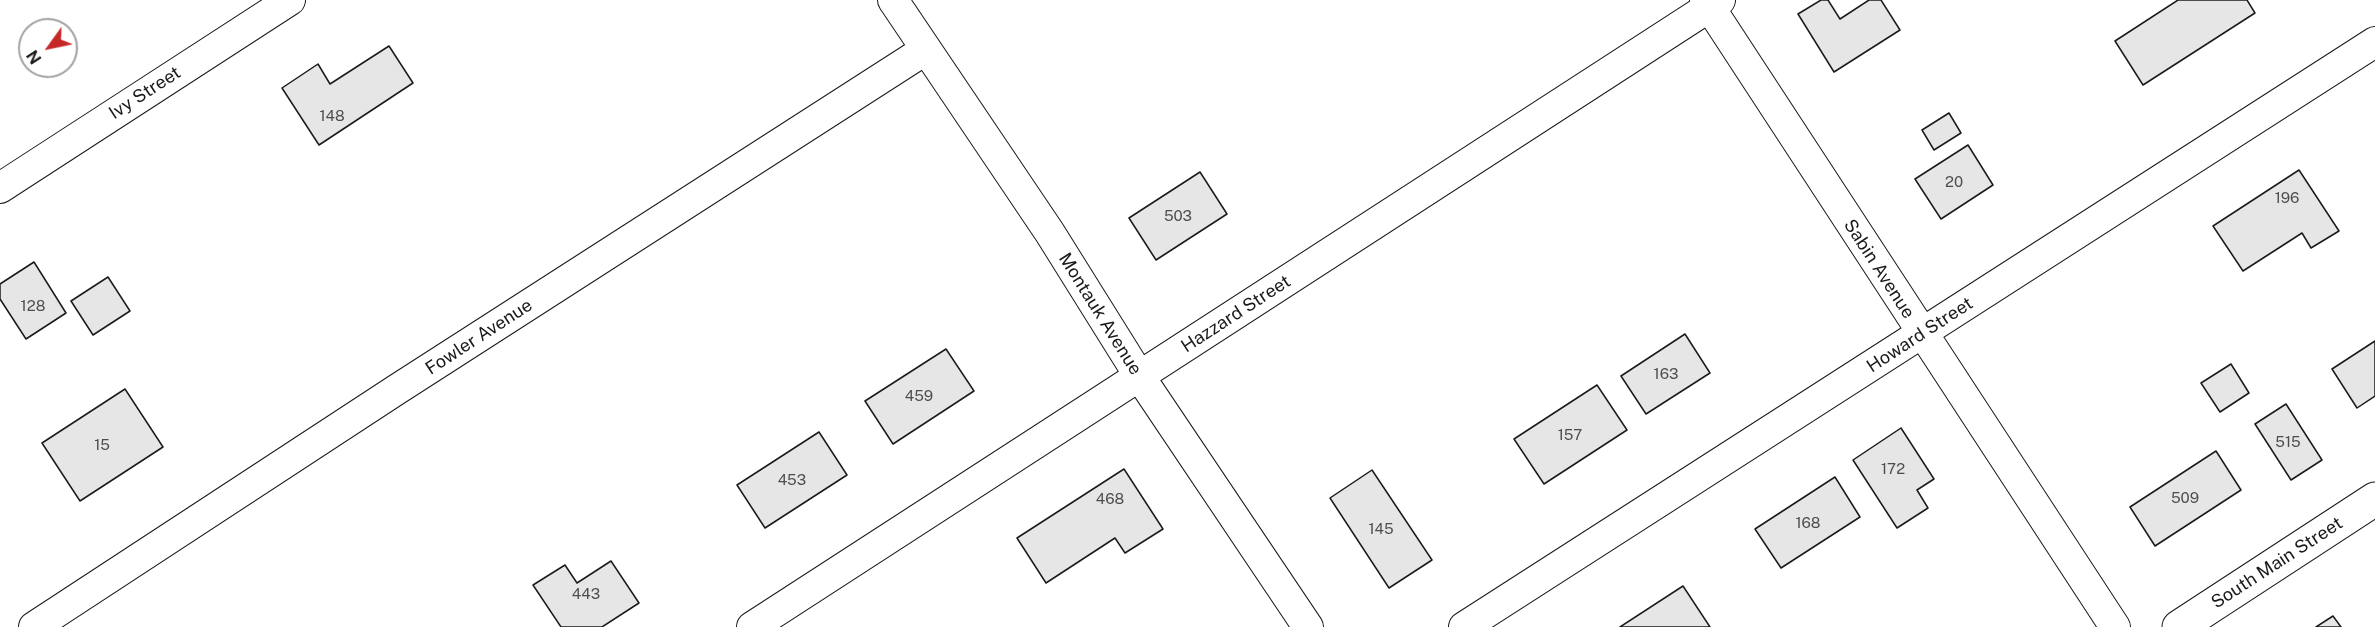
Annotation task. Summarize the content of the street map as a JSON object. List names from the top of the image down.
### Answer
{
  "streets": {
    "street": [
      "Ivy Street",
      "Sabin Avenue",
      "Montauk Avenue",
      "Hazzard Street",
      "Howard Street",
      "Fowler Avenue",
      "South Main Street"
    ]
  },
  "crossings": [
    ["Sabin Avenue", "Hazzard Street"],
    ["Sabin Avenue", "Howard Street"],
    ["Montauk Avenue", "Hazzard Street"],
    ["Montauk Avenue", "Fowler Avenue"]
  ],
  "house_numbers": [
    "148",
    "20",
    "196",
    "503",
    "128",
    "163",
    "459",
    "157",
    "515",
    "15",
    "172",
    "453",
    "509",
    "468",
    "168",
    "145",
    "443"
  ],
  "north": "bottom left"
}
